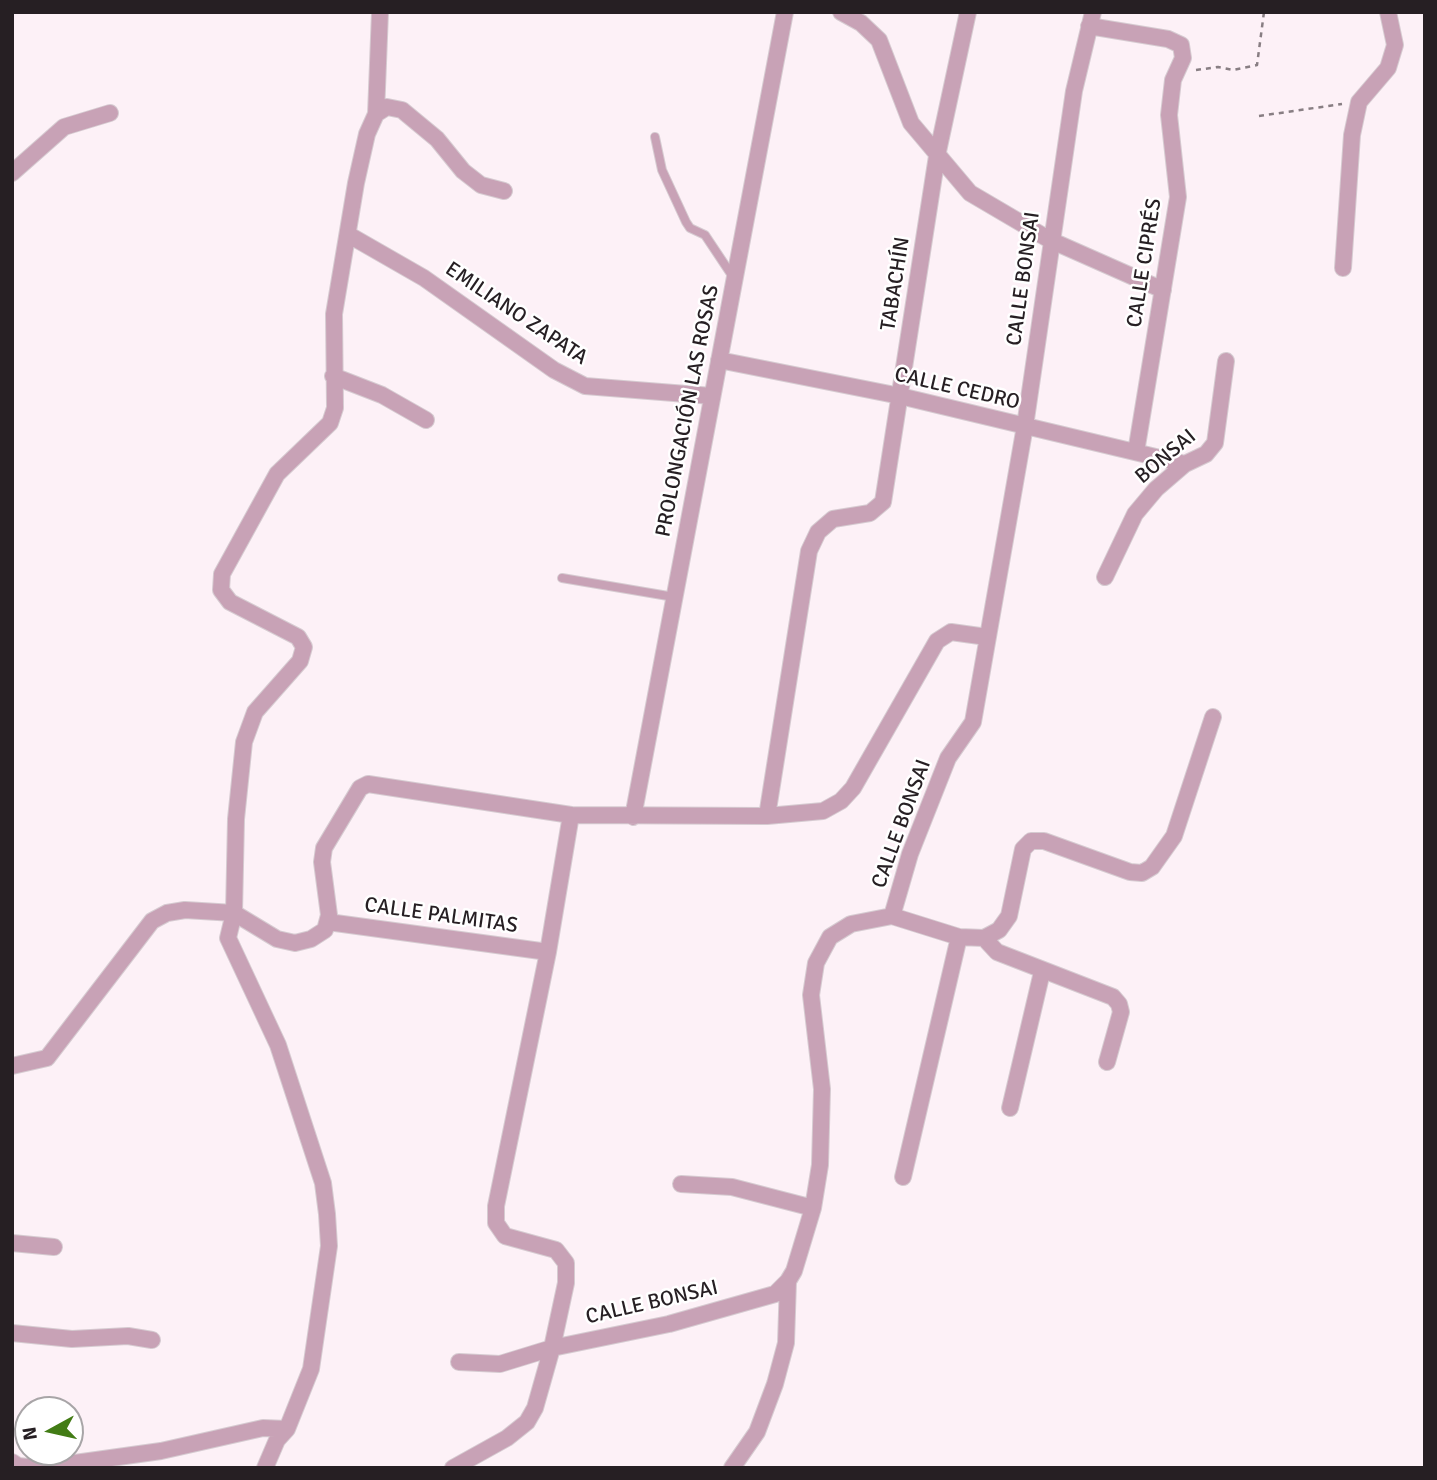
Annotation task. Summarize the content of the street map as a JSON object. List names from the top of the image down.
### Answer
{
  "streets": {
    "street": [
      "CALLE CIPRÉS",
      "CALLE BONSAI",
      "TABACHÍN",
      "EMILIANO ZAPATA",
      "CALLE CEDRO",
      "PROLONGACIÓN LAS ROSAS",
      "BONSAI",
      "CALLE PALMITAS"
    ]
  },
  "crossings": [
    ["CALLE CIPRÉS", "CALLE BONSAI"],
    ["CALLE CIPRÉS", "CALLE CEDRO"],
    ["CALLE BONSAI", "CALLE CEDRO"],
    ["TABACHÍN", "CALLE CEDRO"],
    ["EMILIANO ZAPATA", "PROLONGACIÓN LAS ROSAS"],
    ["CALLE CEDRO", "PROLONGACIÓN LAS ROSAS"],
    ["CALLE CEDRO", "BONSAI"]
  ],
  "north": "left"
}
